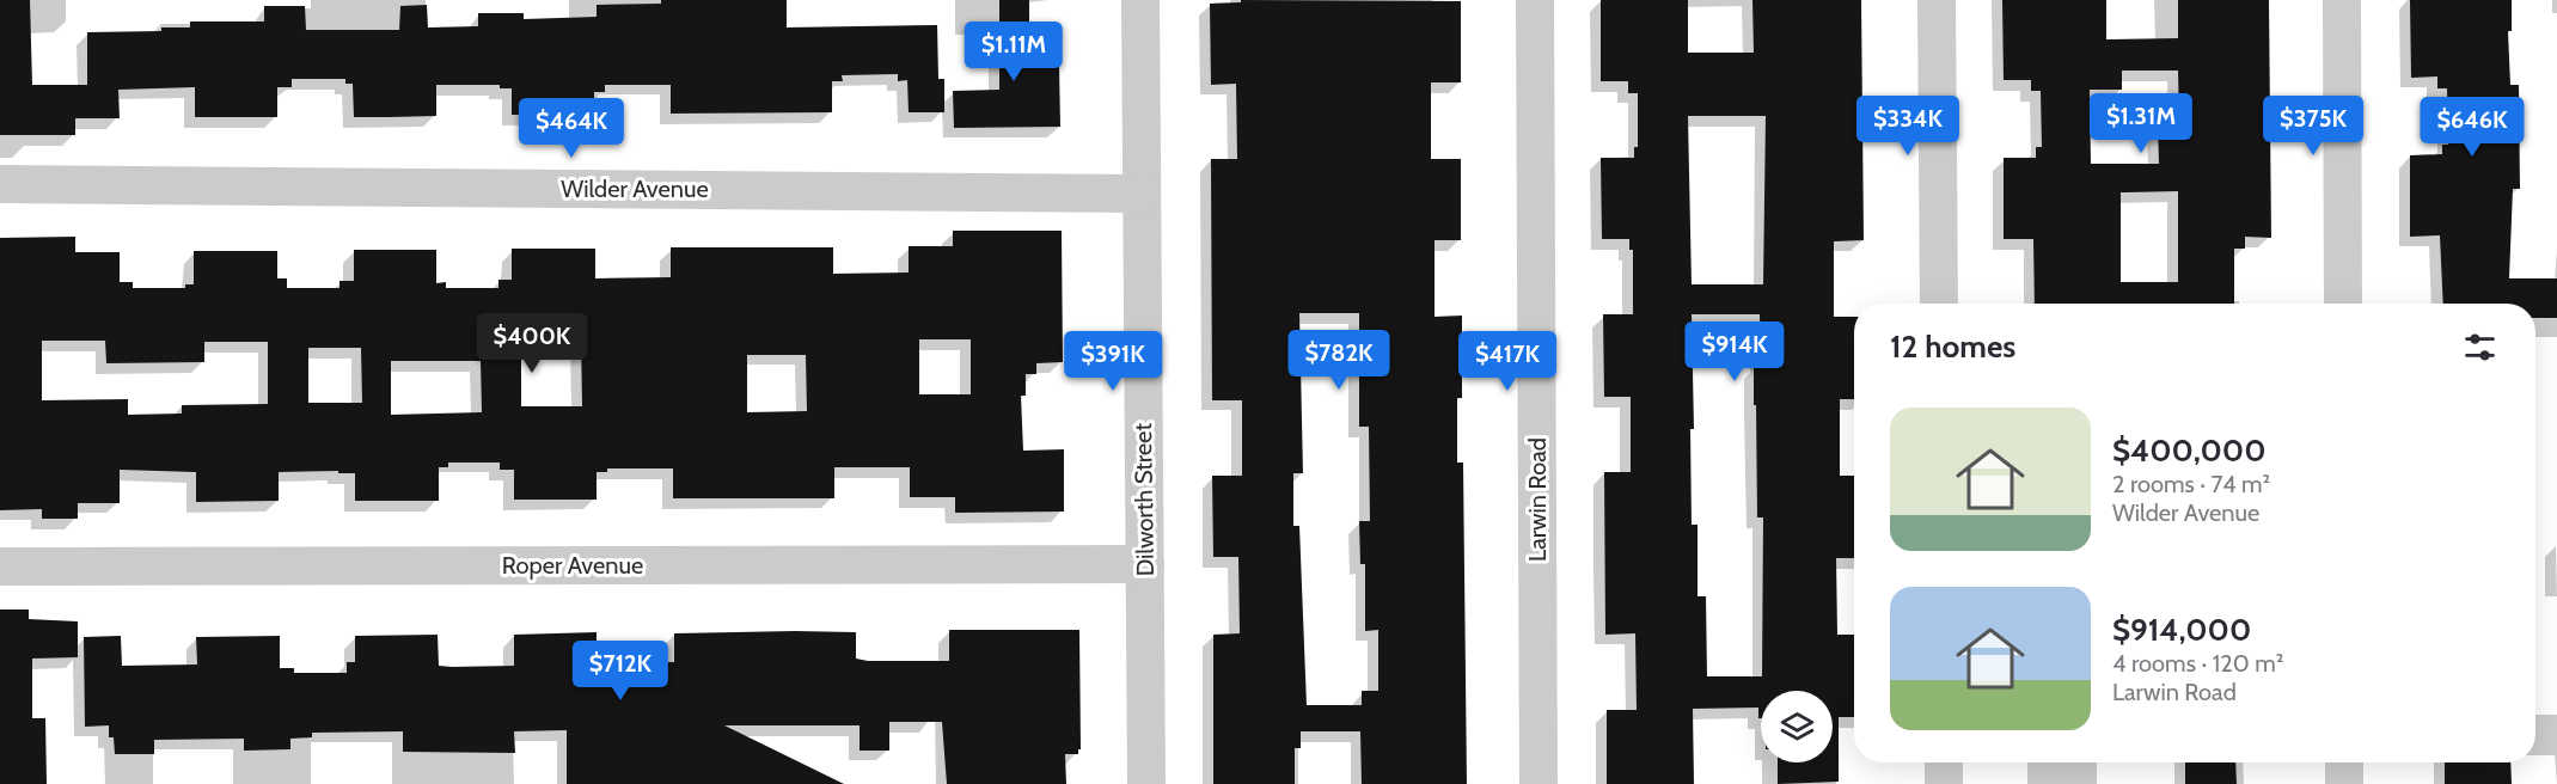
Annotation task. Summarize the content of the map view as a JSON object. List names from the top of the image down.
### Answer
{
  "streets": {
    "street": [
      "Wilder Avenue",
      "Dilworth Street",
      "Larwin Road",
      "Roper Avenue"
    ]
  },
  "crossings": [
    ["Wilder Avenue", "Dilworth Street"],
    ["Dilworth Street", "Roper Avenue"]
  ],
  "page": {
    "price": [
      "$1.11M",
      "$1.31M",
      "$334K",
      "$375K",
      "$646K",
      "$464K",
      "$400K",
      "$914K",
      "$782K",
      "$391K",
      "$417K",
      "$712K"
    ],
    "heading": "12 homes",
    "list": [
      {
        "name": "$400,000",
        "note": "2 rooms · 74 m² · Wilder Avenue"
      },
      {
        "name": "$914,000",
        "note": "4 rooms · 120 m² · Larwin Road"
      }
    ]
  }
}
